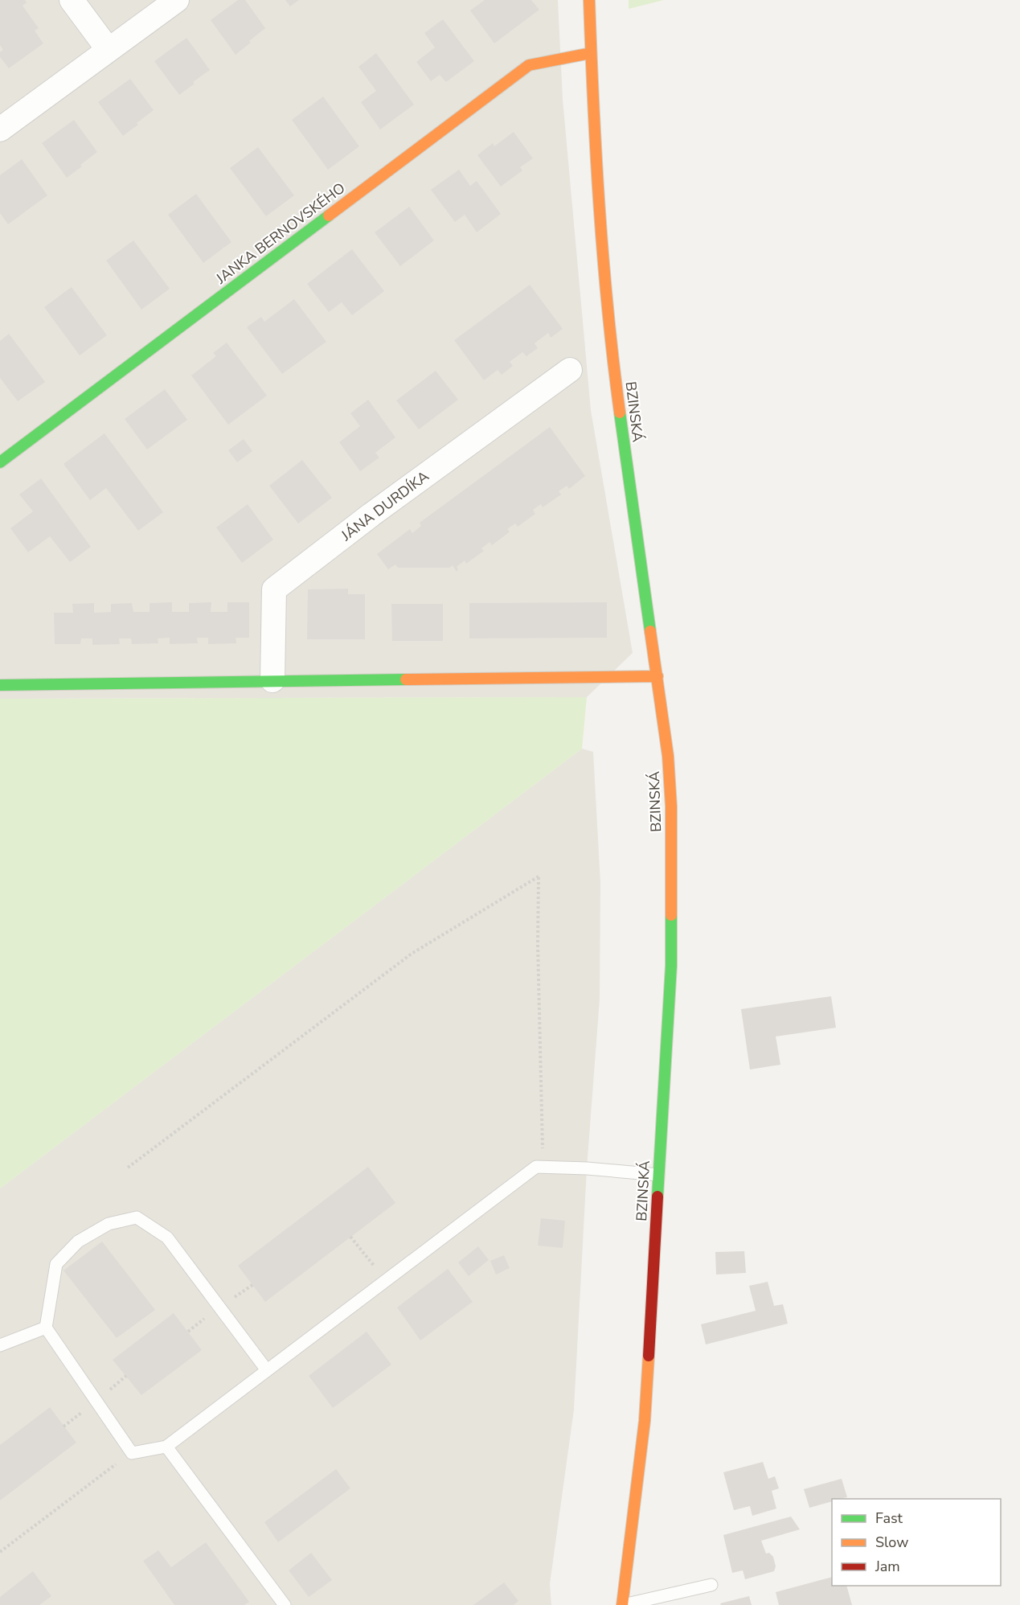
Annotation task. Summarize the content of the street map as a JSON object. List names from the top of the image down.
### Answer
{
  "streets": {
    "street": ["JANKA BERNOVSKÉHO", "BZINSKÁ", "JÁNA DURDÍKA"]
  },
  "crossings": [
    ["JANKA BERNOVSKÉHO", "BZINSKÁ"]
  ],
  "legend": ["Fast", "Slow", "Jam"]
}
